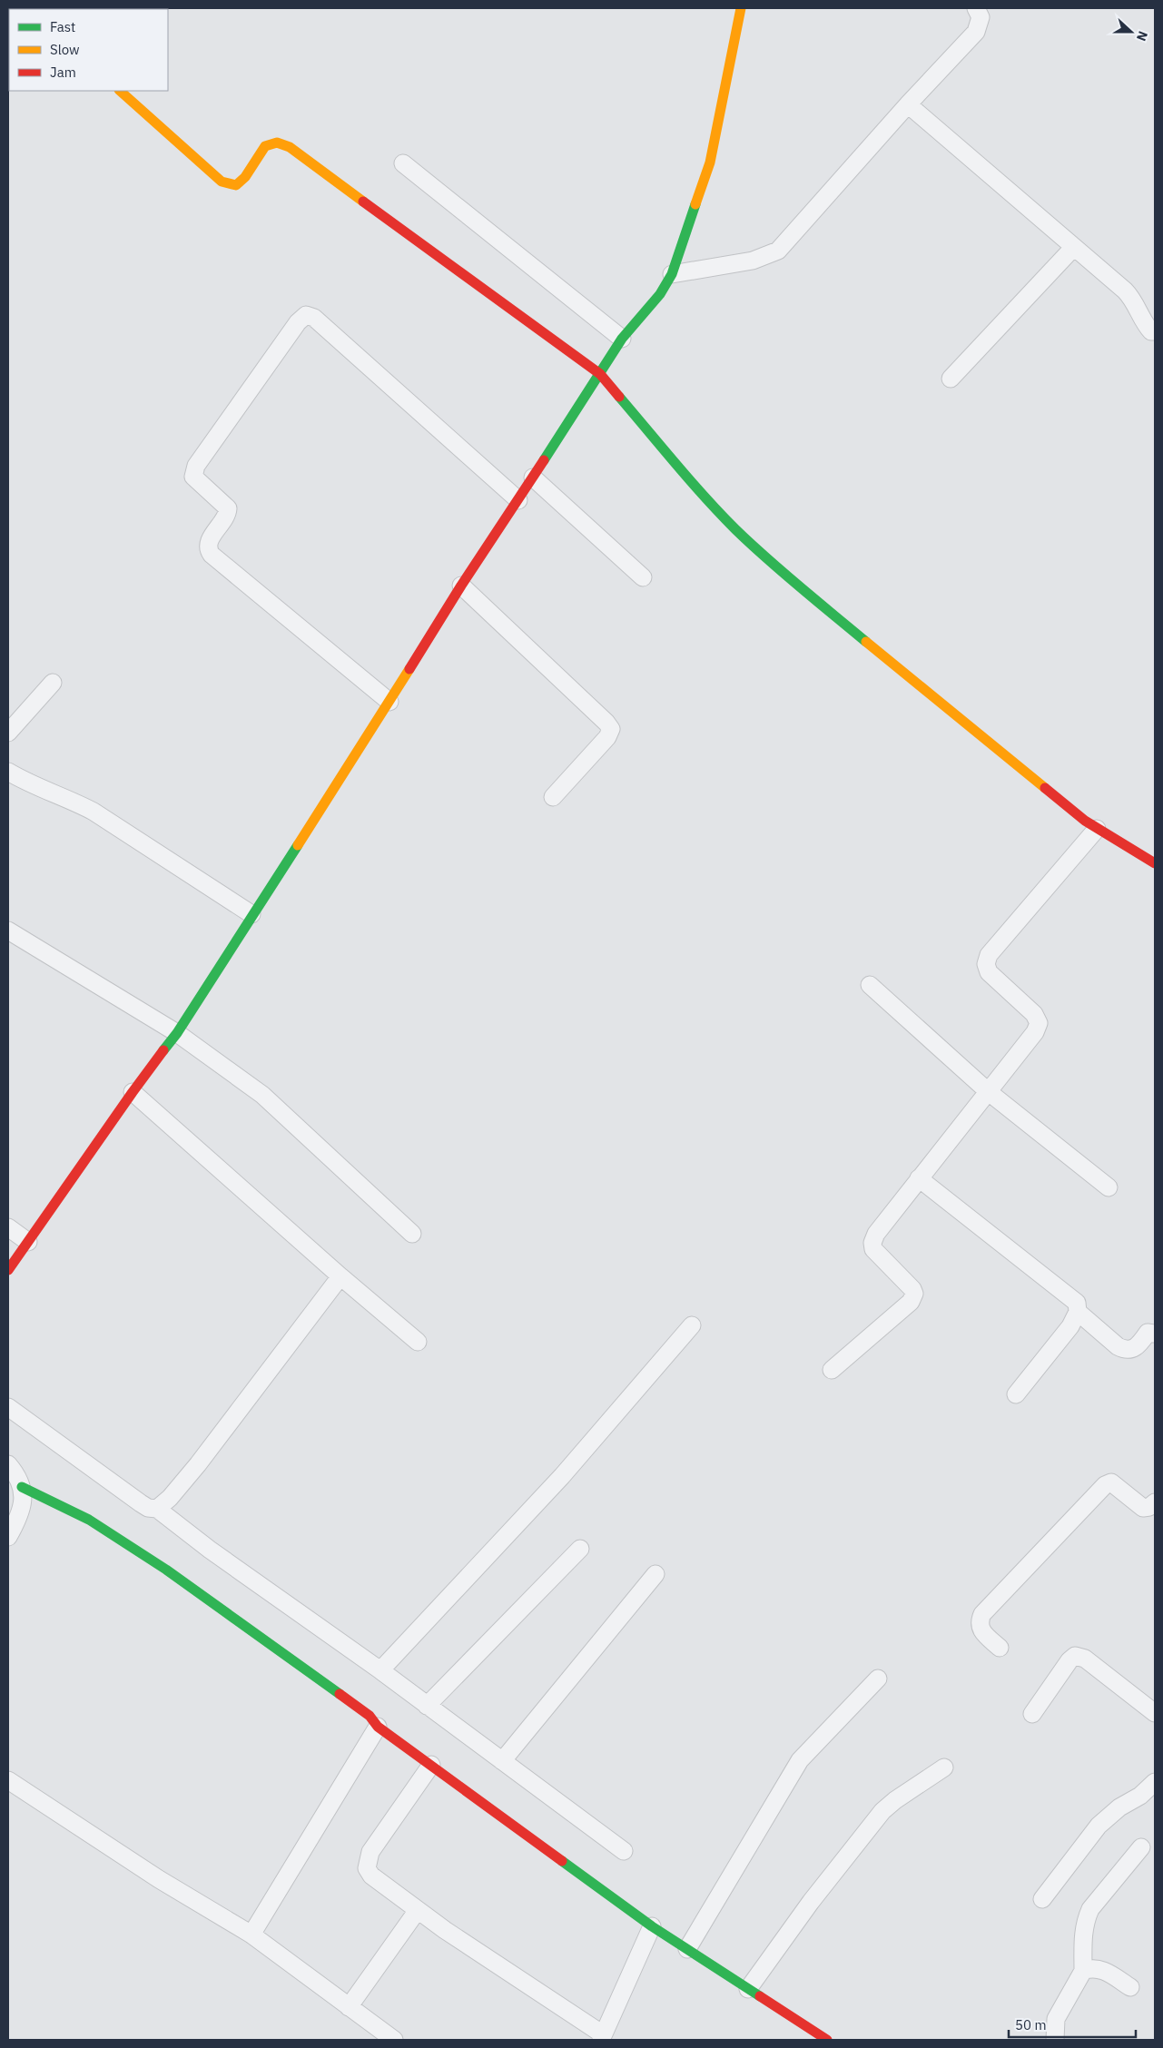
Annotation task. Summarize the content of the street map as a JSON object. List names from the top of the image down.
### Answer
{
  "legend": ["Fast", "Slow", "Jam"],
  "scale_bar": "50 m",
  "north": "right"
}
